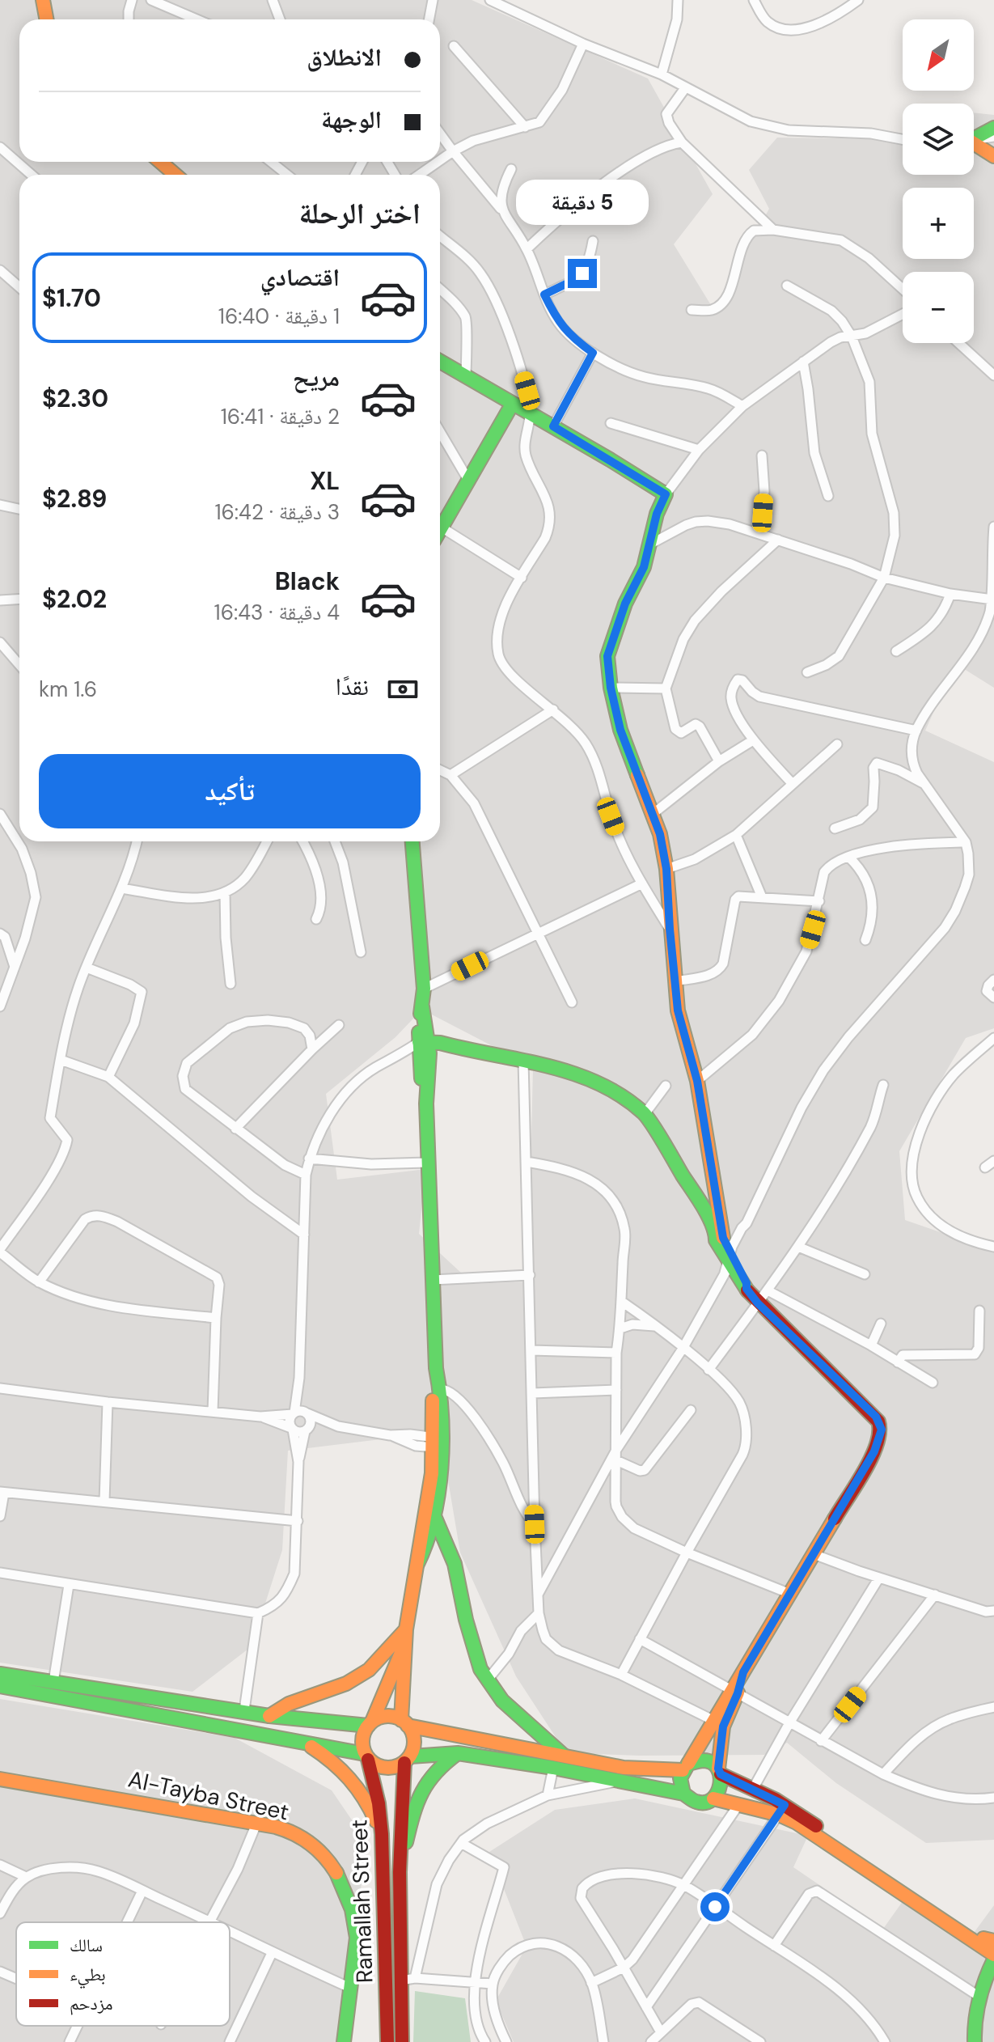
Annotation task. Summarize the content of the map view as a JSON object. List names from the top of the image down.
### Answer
{
  "streets": {
    "street": ["Al-Tayba Street", "Ramallah Street"]
  },
  "legend": ["سالك", "بطيء", "مزدحم"],
  "north": "bottom left",
  "page": {
    "map_buttons": ["+", "−"],
    "banner": ["الانطلاق", "الوجهة"],
    "heading": "اختر الرحلة",
    "bubble": "5 دقيقة",
    "list": [
      {
        "name": "اقتصادي",
        "note": "1 دقيقة · 16:40",
        "value": "$1.70"
      },
      {
        "name": "مريح",
        "note": "2 دقيقة · 16:41",
        "value": "$2.30"
      },
      {
        "name": "XL",
        "note": "3 دقيقة · 16:42",
        "value": "$2.89"
      },
      {
        "name": "Black",
        "note": "4 دقيقة · 16:43",
        "value": "$2.02"
      }
    ],
    "pay": ["نقدًا", "1.6 km"],
    "buttons": "تأكيد"
  }
}
